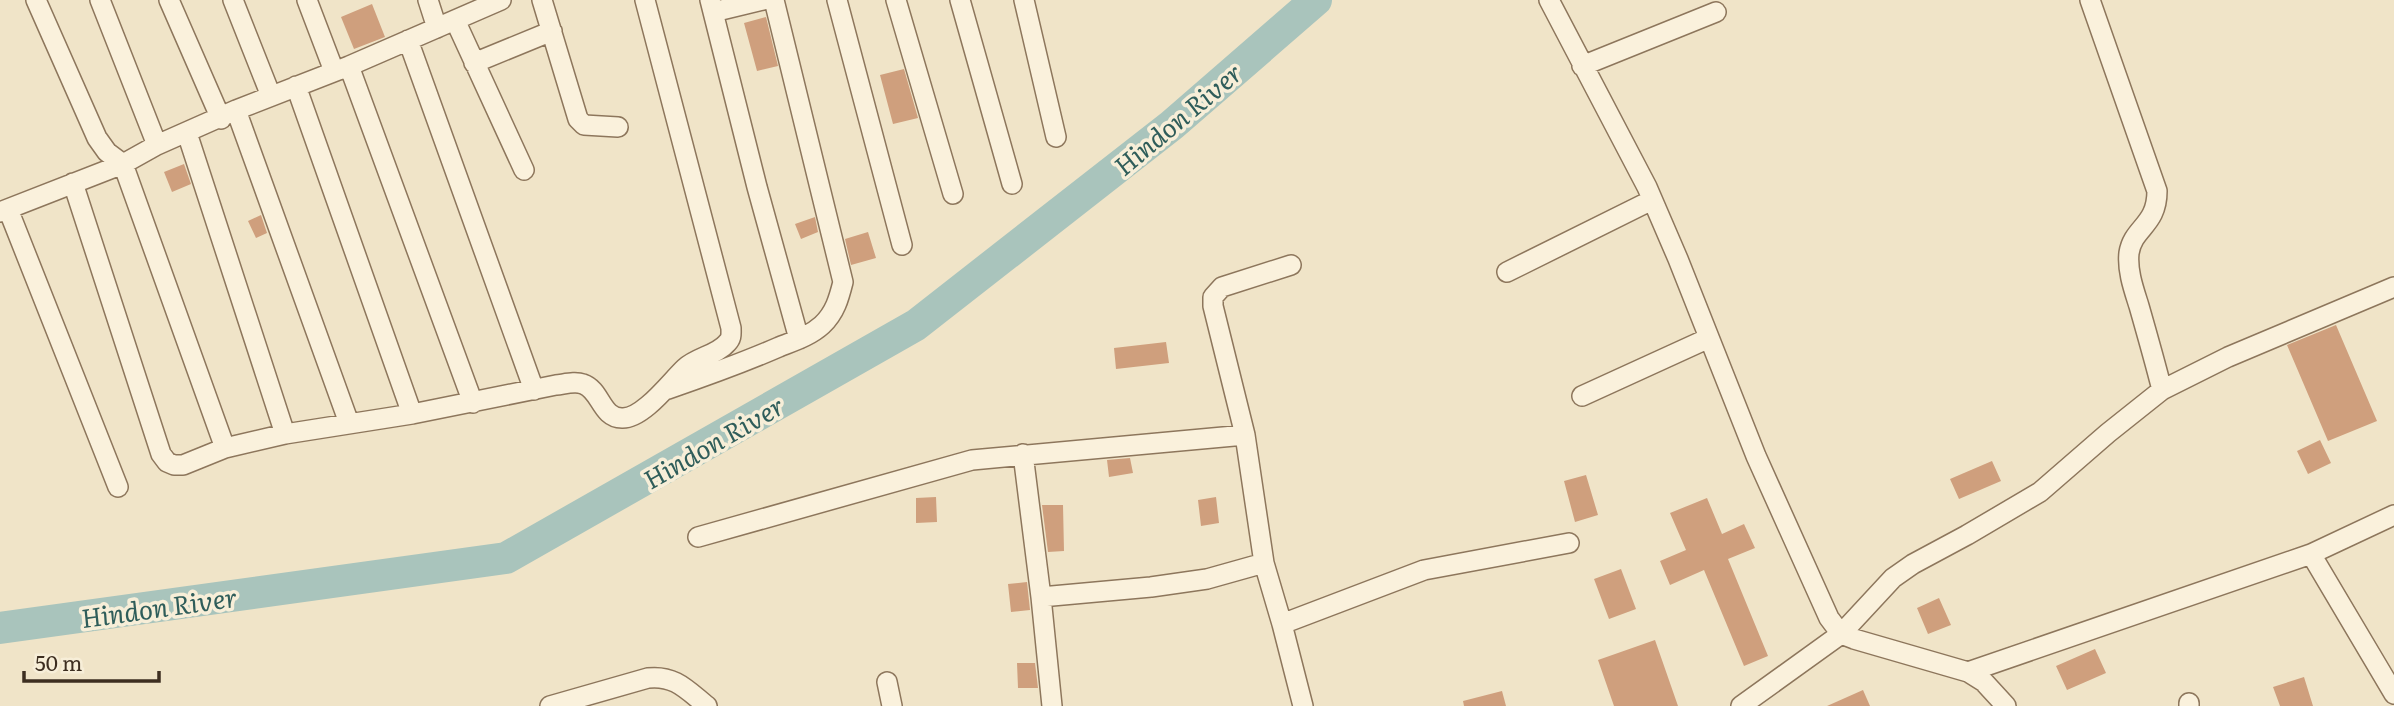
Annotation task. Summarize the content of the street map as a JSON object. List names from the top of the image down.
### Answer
{
  "water": ["Hindon River"],
  "scale_bar": "50 m"
}
